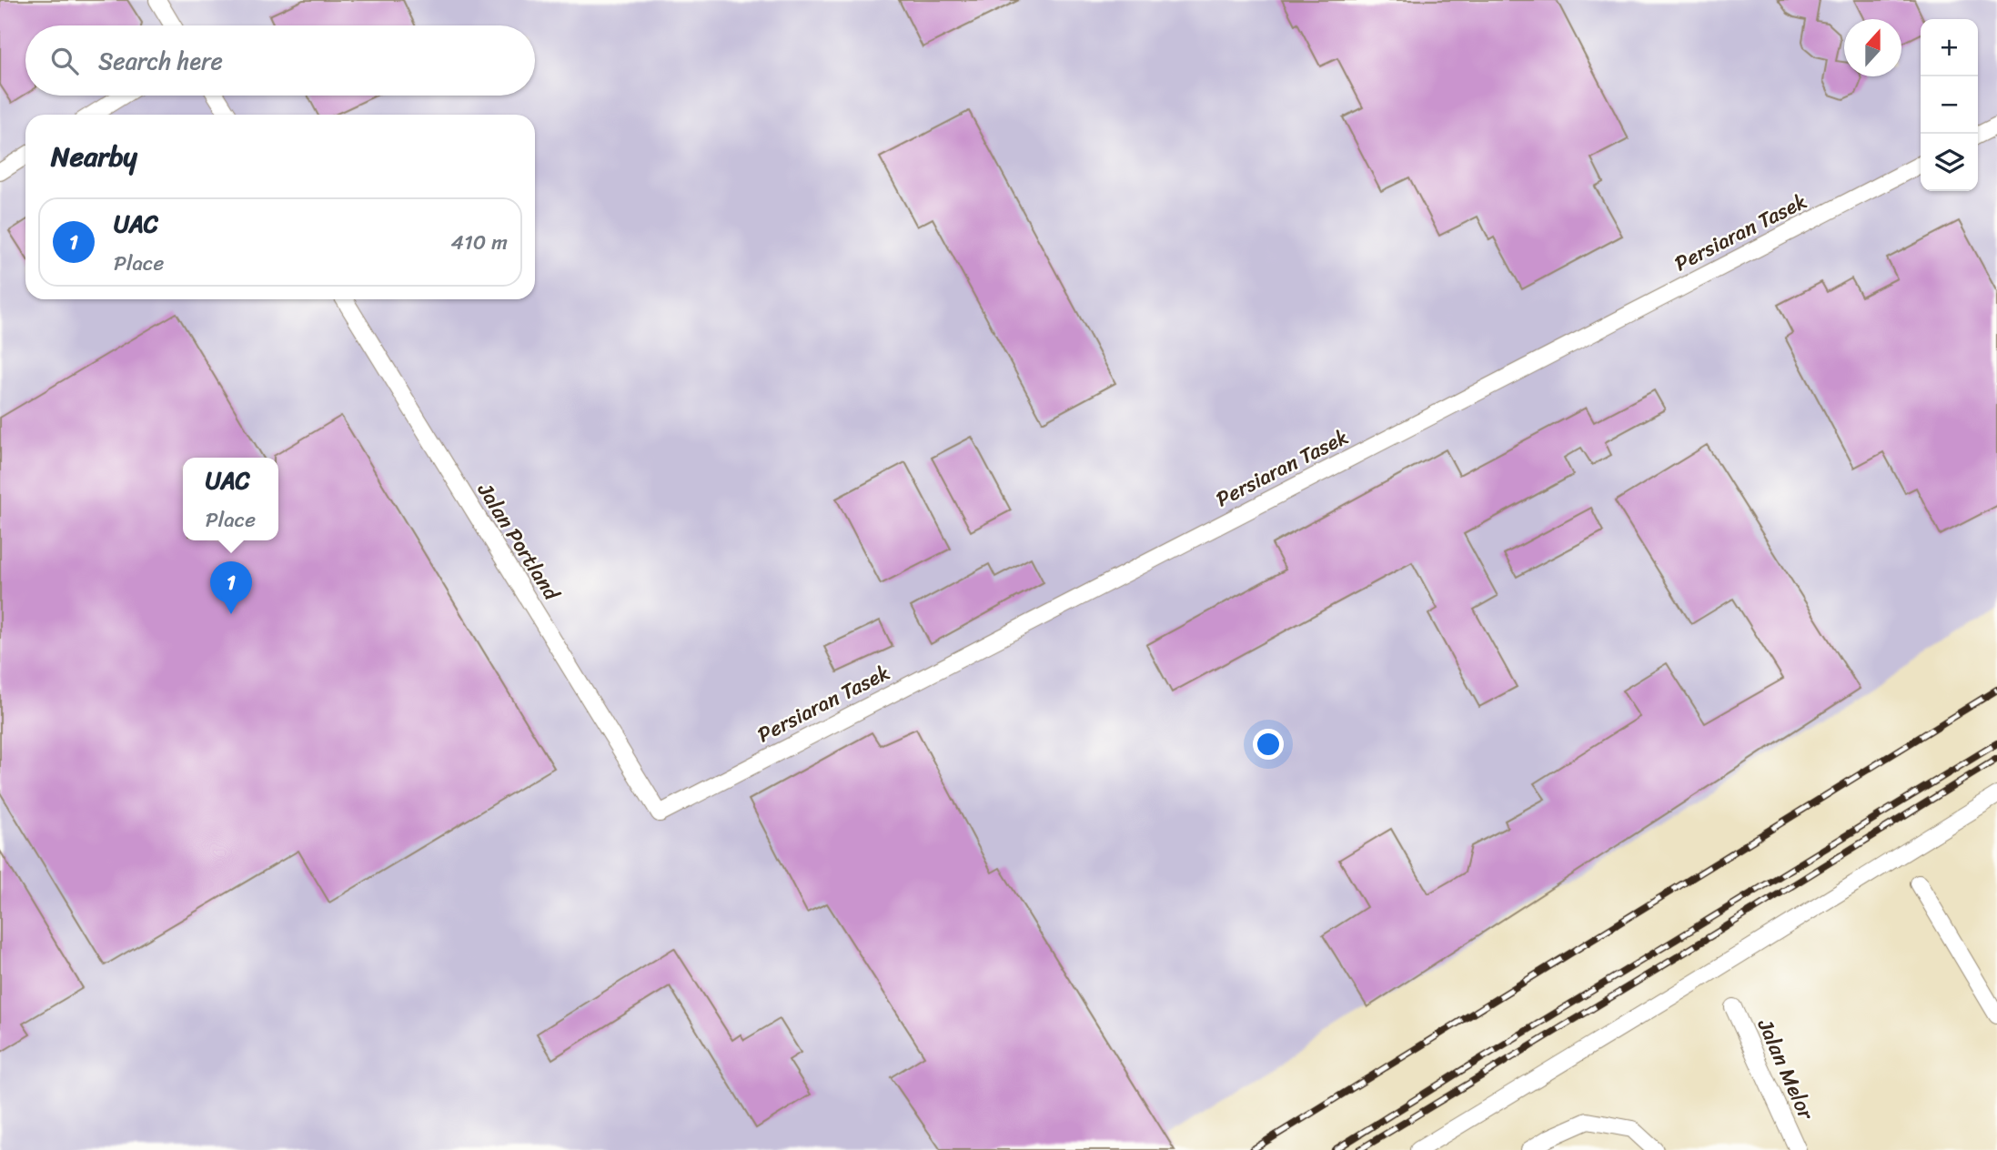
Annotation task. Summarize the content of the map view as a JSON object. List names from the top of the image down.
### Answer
{
  "streets": {
    "street": ["Persiaran Tasek", "Jalan Portland", "Jalan Melor"]
  },
  "crossings": [
    ["Persiaran Tasek", "Jalan Portland"]
  ],
  "north": "top",
  "page": {
    "map_buttons": ["+", "−"],
    "search": "Search here",
    "heading": "Nearby",
    "list": [
      {
        "mark": "1",
        "name": "UAC",
        "note": "Place",
        "value": "410 m"
      }
    ],
    "popup": ["UAC", "Place"],
    "pins": "1"
  }
}
